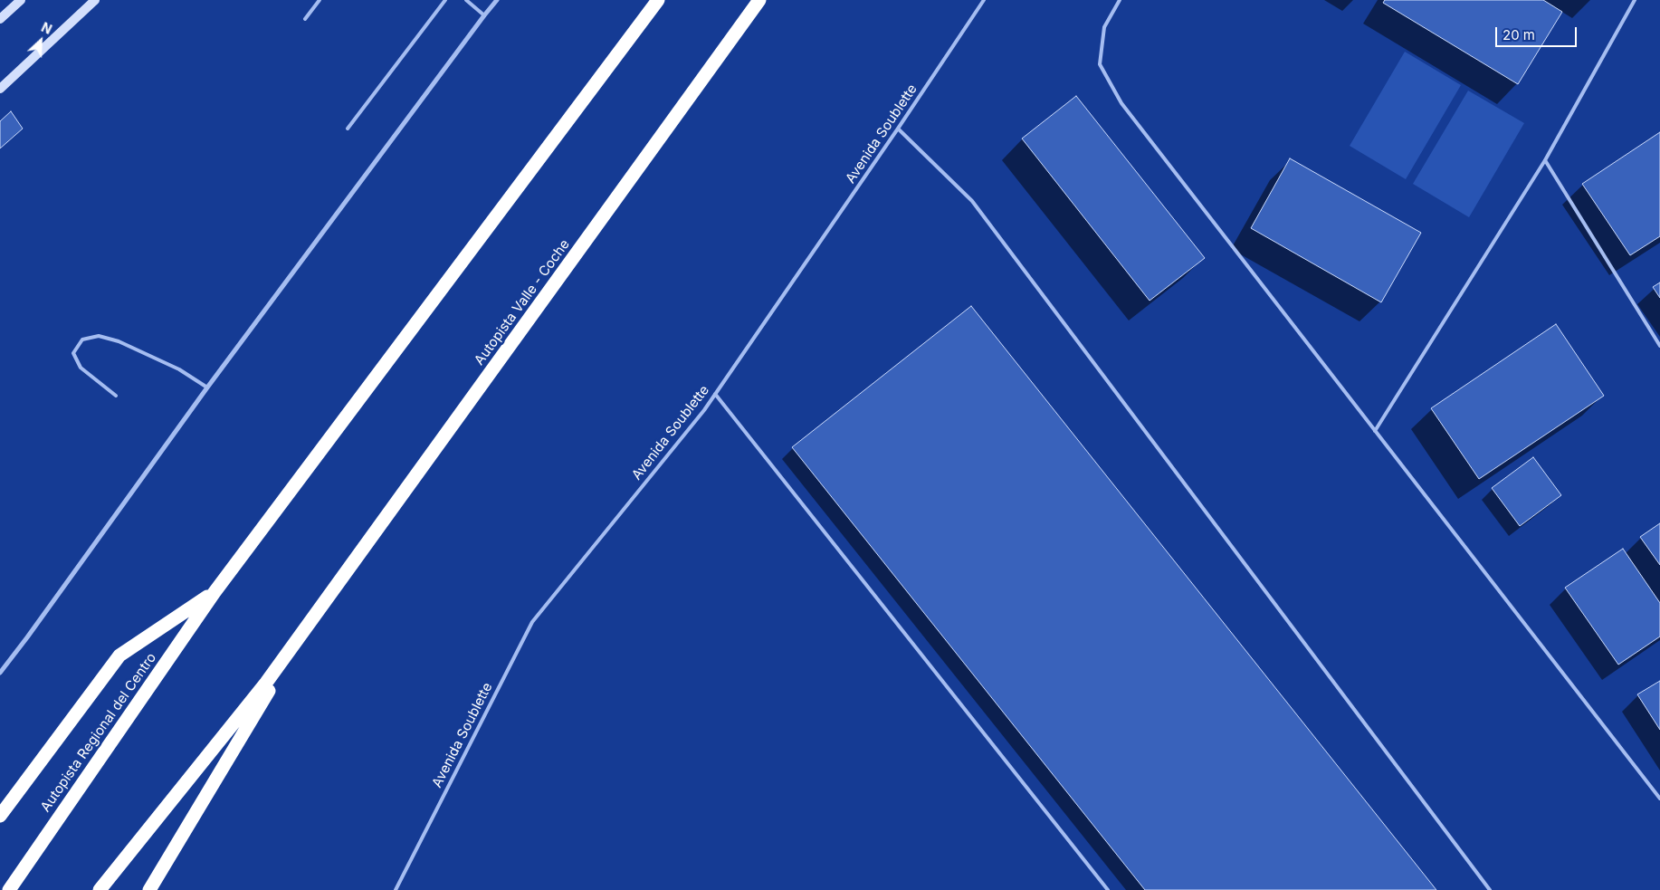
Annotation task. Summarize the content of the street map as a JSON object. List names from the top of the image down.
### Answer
{
  "streets": {
    "highway": ["Autopista Valle - Coche", "Autopista Regional del Centro"],
    "lane": ["Avenida Soublette"]
  },
  "scale_bar": "20 m",
  "north": "top right"
}
